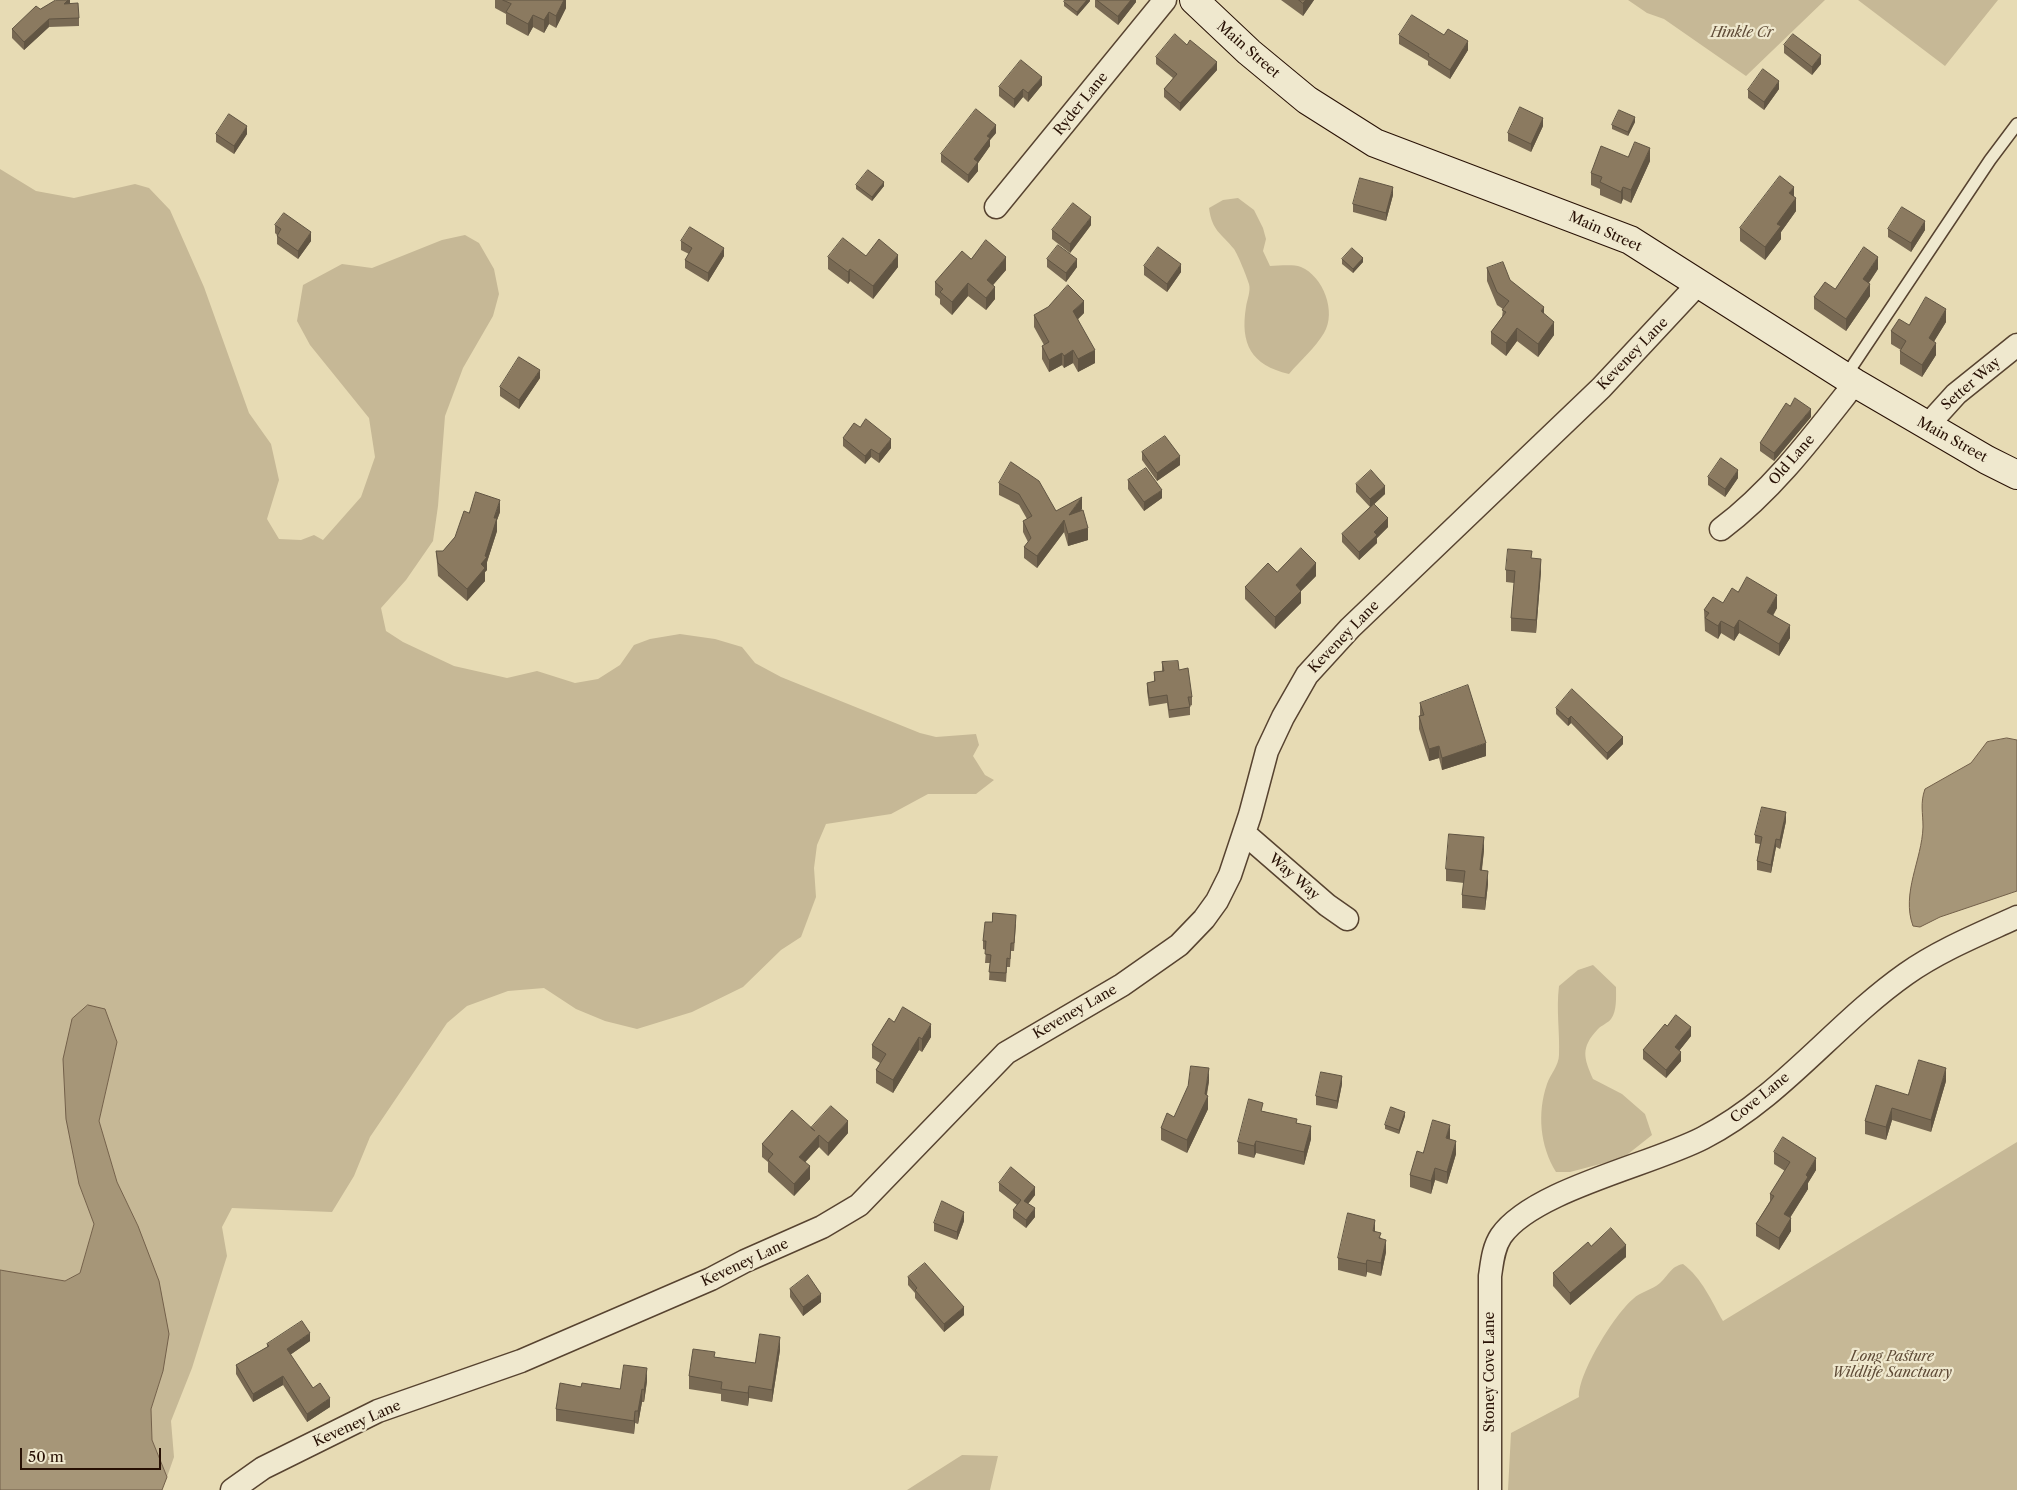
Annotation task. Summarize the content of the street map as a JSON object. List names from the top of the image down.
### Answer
{
  "streets": {
    "main road": ["Main Street"],
    "street": [
      "Ryder Lane",
      "Keveney Lane",
      "Setter Way",
      "Old Lane",
      "Way Way",
      "Cove Lane",
      "Stoney Cove Lane"
    ]
  },
  "crossings": [
    ["Main Street", "Keveney Lane"],
    ["Main Street", "Setter Way"],
    ["Main Street", "Old Lane"],
    ["Keveney Lane", "Way Way"],
    ["Cove Lane", "Stoney Cove Lane"]
  ],
  "parks": ["Hinkle Cr", "Long Pasture Wildlife Sanctuary"],
  "scale_bar": "50 m"
}
